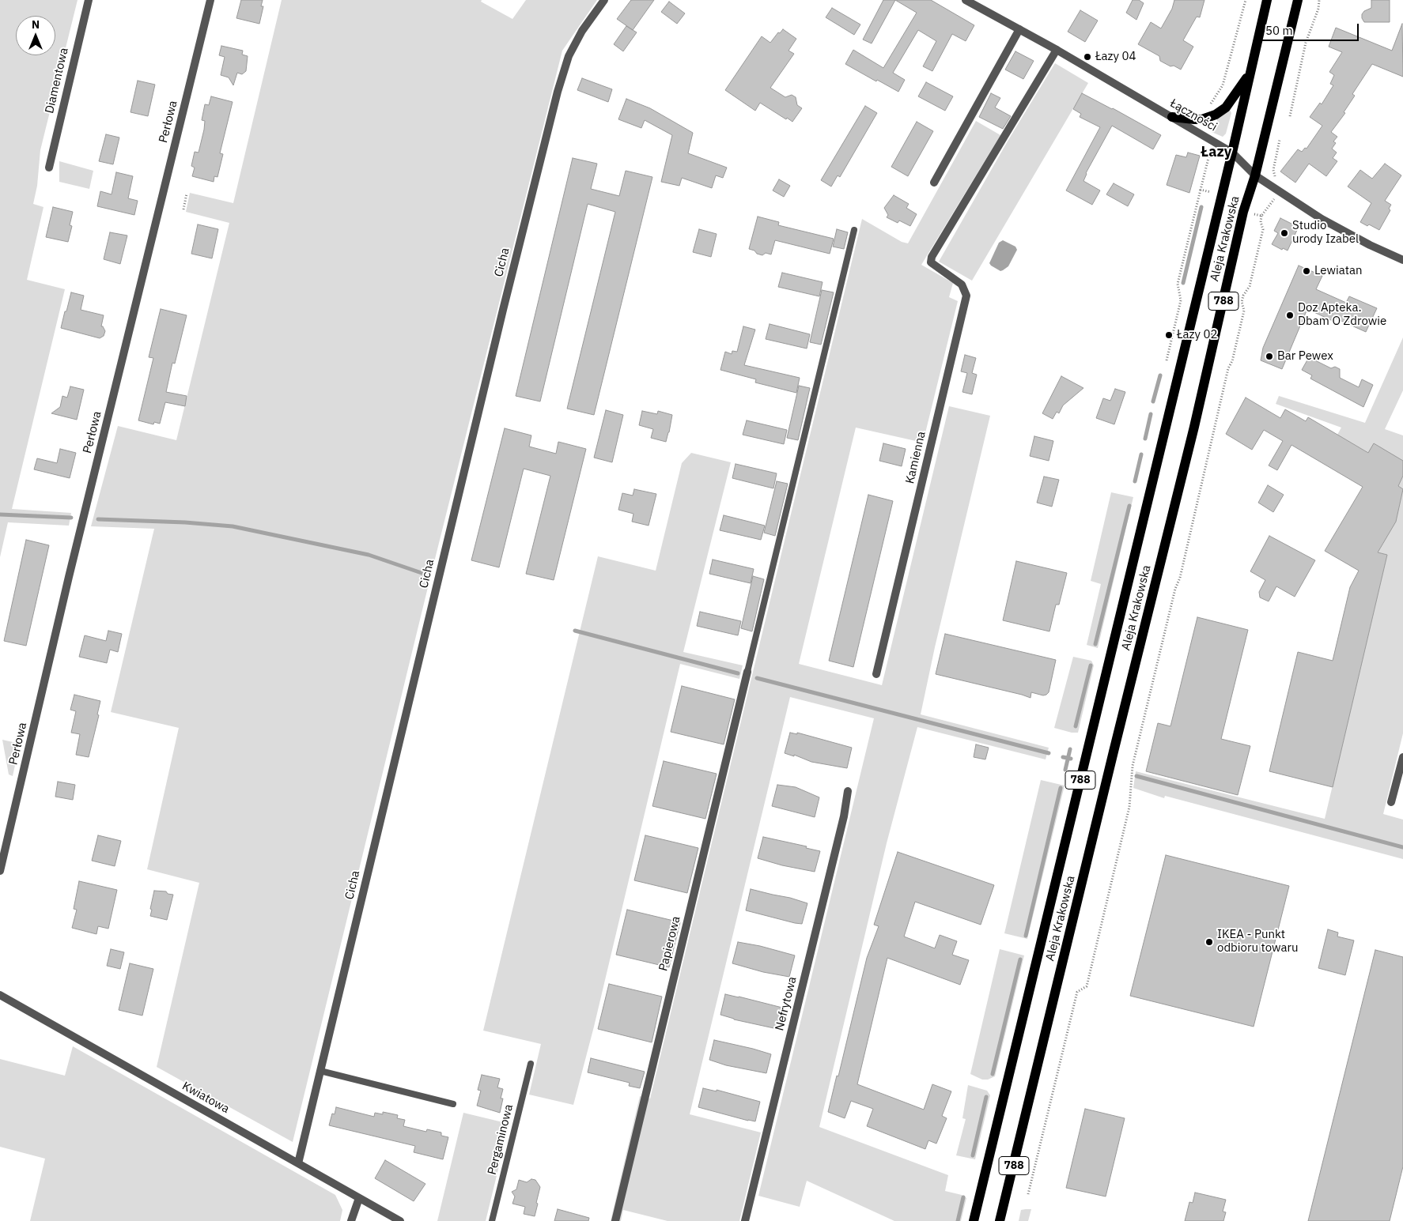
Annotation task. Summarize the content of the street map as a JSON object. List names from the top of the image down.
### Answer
{
  "streets": {
    "main road": ["Aleja Krakowska", "788"],
    "street": [
      "Diamentowa",
      "Łączności",
      "Perłowa",
      "Cicha",
      "Kamienna",
      "Papierowa",
      "Nefrytowa",
      "Kwiatowa"
    ],
    "lane": ["Pergaminowa"]
  },
  "crossings": [
    ["Łączności", "Aleja Krakowska"],
    ["Łączności", "Kamienna"],
    ["Cicha", "Kwiatowa"]
  ],
  "districts": ["Łazy"],
  "places": [
    "Łazy 04",
    "Studio urody Izabel",
    "Lewiatan",
    "Doz Apteka. Dbam O Zdrowie",
    "Łazy 02",
    "Bar Pewex",
    "IKEA - Punkt odbioru towaru"
  ],
  "scale_bar": "50 m",
  "north": "top"
}
